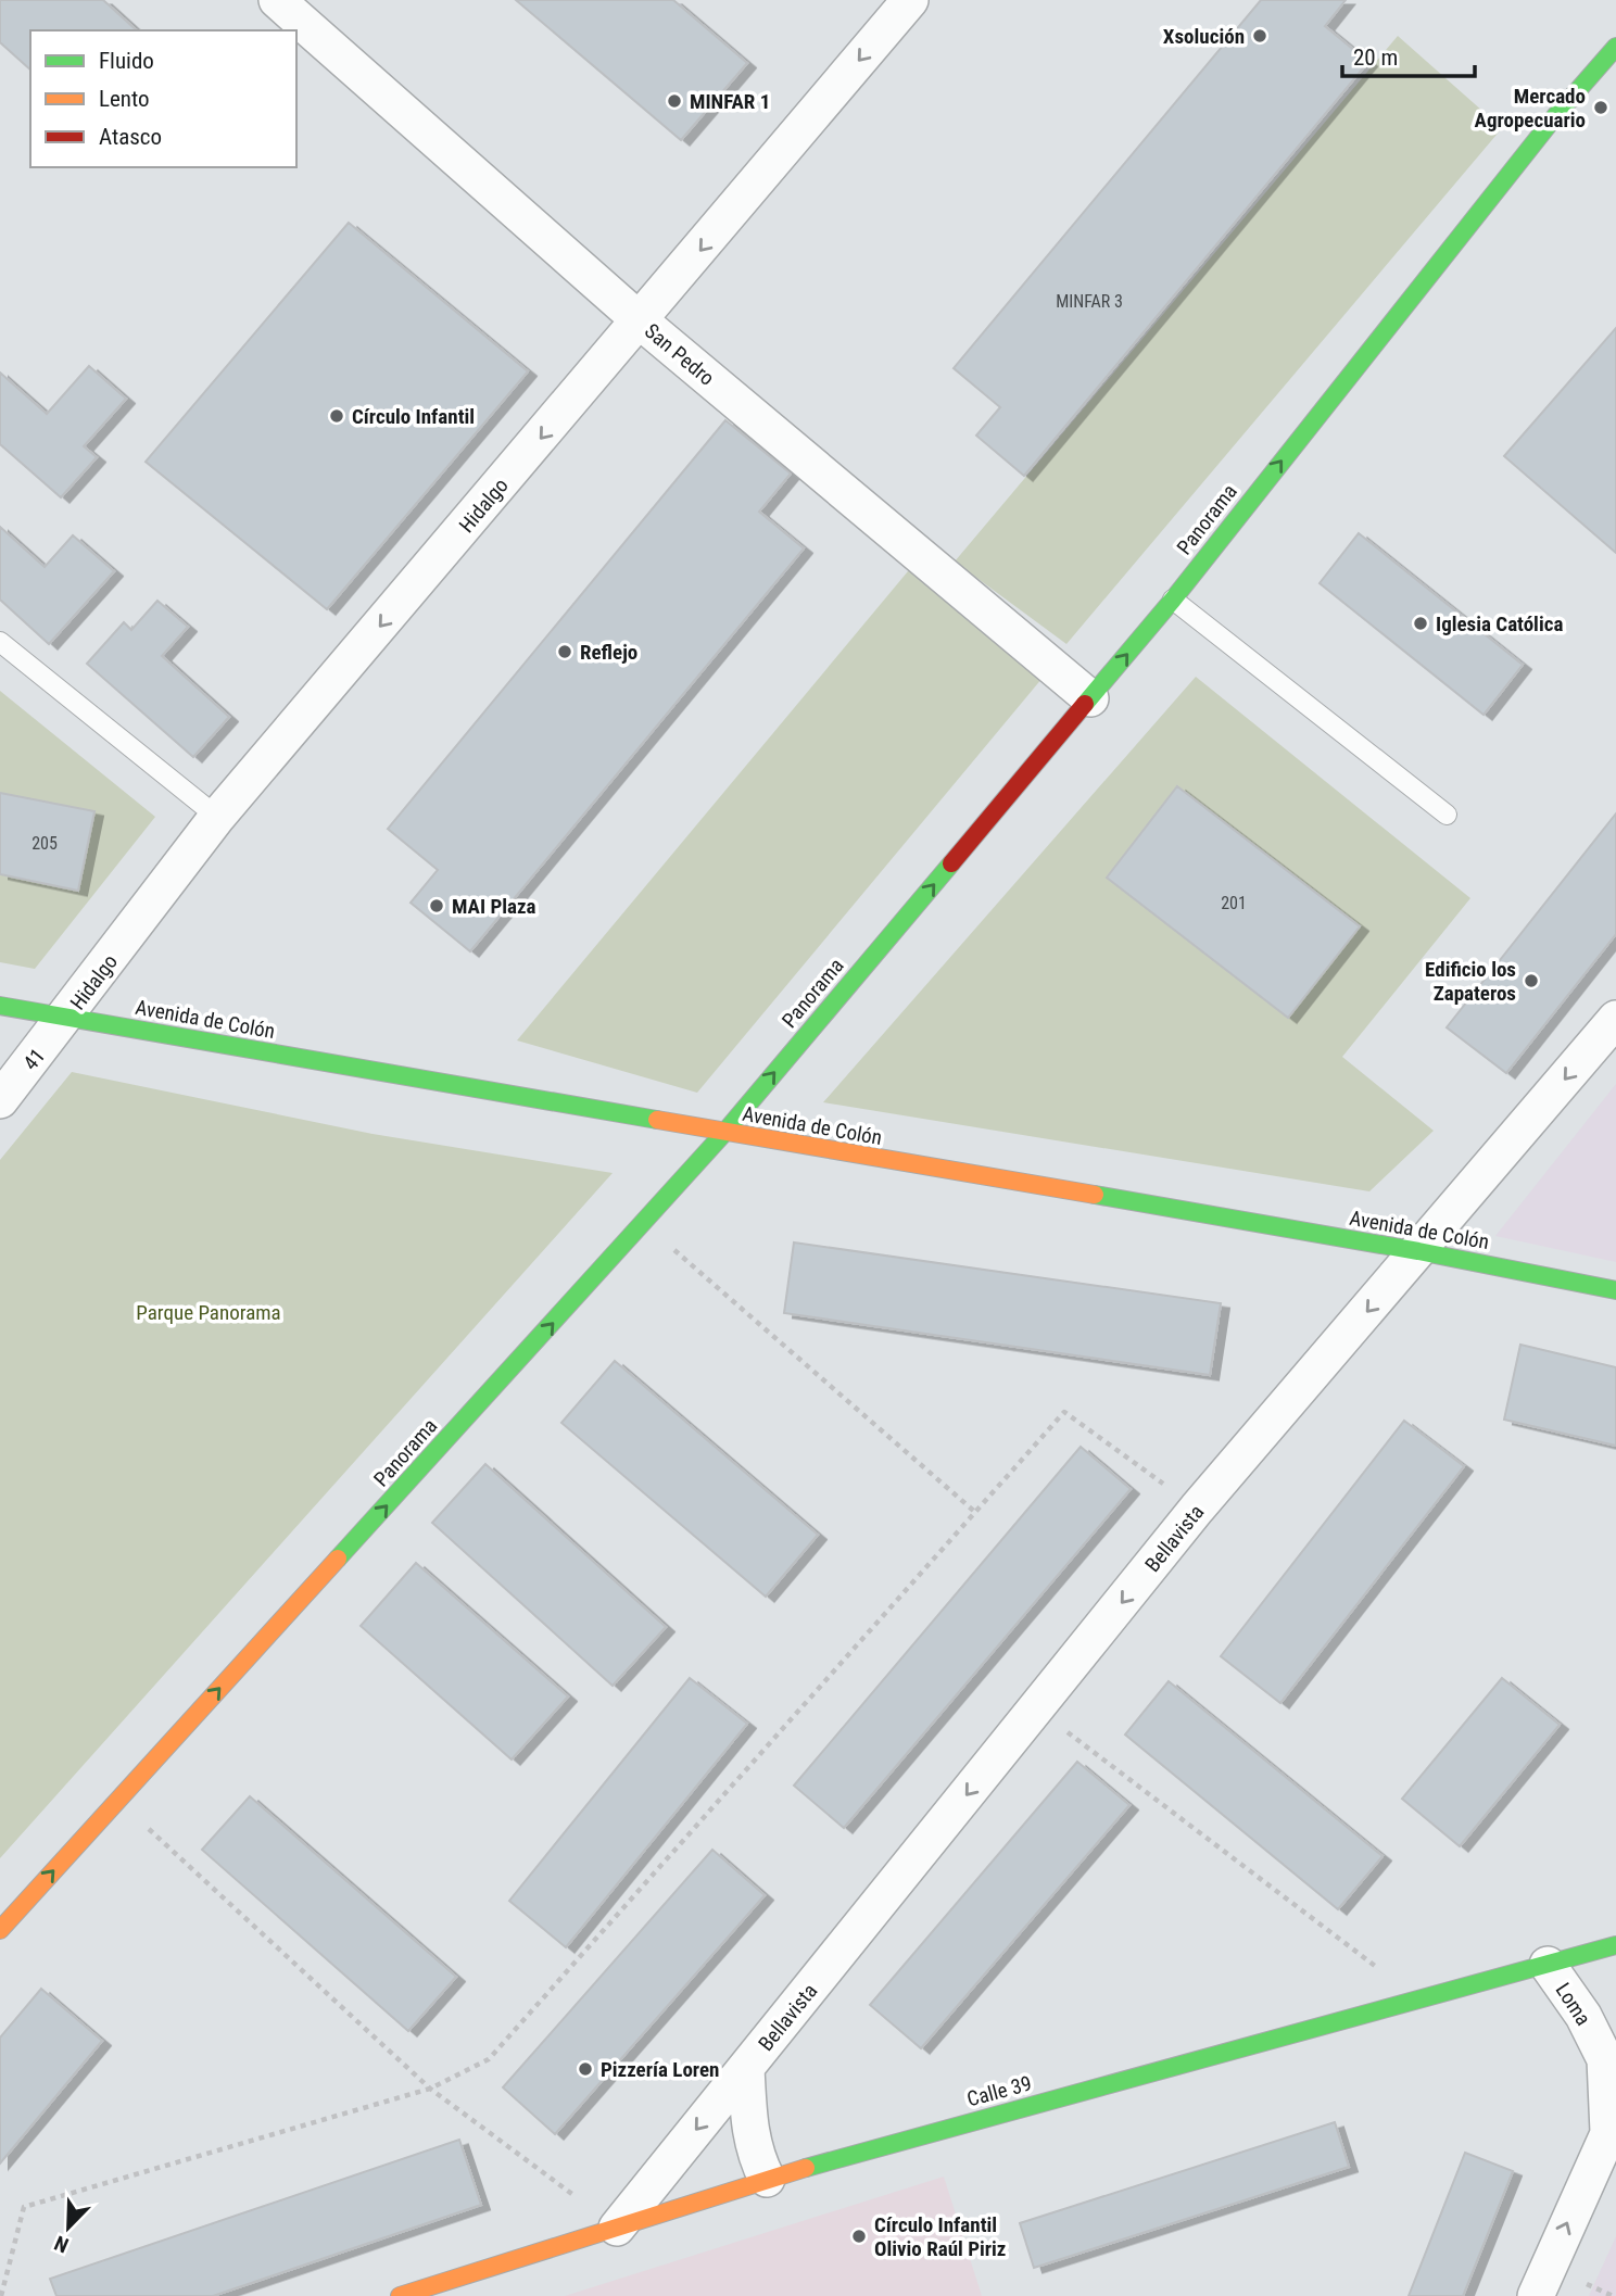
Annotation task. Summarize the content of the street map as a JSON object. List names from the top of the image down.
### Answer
{
  "streets": {
    "street": [
      "San Pedro",
      "Hidalgo",
      "Panorama",
      "Avenida de Colón",
      "41",
      "Bellavista",
      "Loma",
      "Calle 39"
    ]
  },
  "crossings": [
    ["San Pedro", "Hidalgo"],
    ["San Pedro", "Panorama"],
    ["Hidalgo", "Avenida de Colón"],
    ["Hidalgo", "41"],
    ["Panorama", "Avenida de Colón"],
    ["Avenida de Colón", "41"],
    ["Avenida de Colón", "Bellavista"],
    ["Bellavista", "Calle 39"],
    ["Loma", "Calle 39"]
  ],
  "one_way": [
    "Hidalgo",
    "Panorama",
    "Bellavista",
    "Loma"
  ],
  "parks": ["Parque Panorama"],
  "places": [
    "Xsolución",
    "MINFAR 1",
    "Mercado Agropecuario",
    "Círculo Infantil",
    "Iglesia Católica",
    "Reflejo",
    "MAI Plaza",
    "Edificio los Zapateros",
    "Pizzería Loren",
    "Círculo Infantil Olivio Raúl Piriz"
  ],
  "house_numbers": ["MINFAR 3", "205", "201"],
  "legend": ["Fluido", "Lento", "Atasco"],
  "scale_bar": "20 m",
  "north": "bottom left"
}
